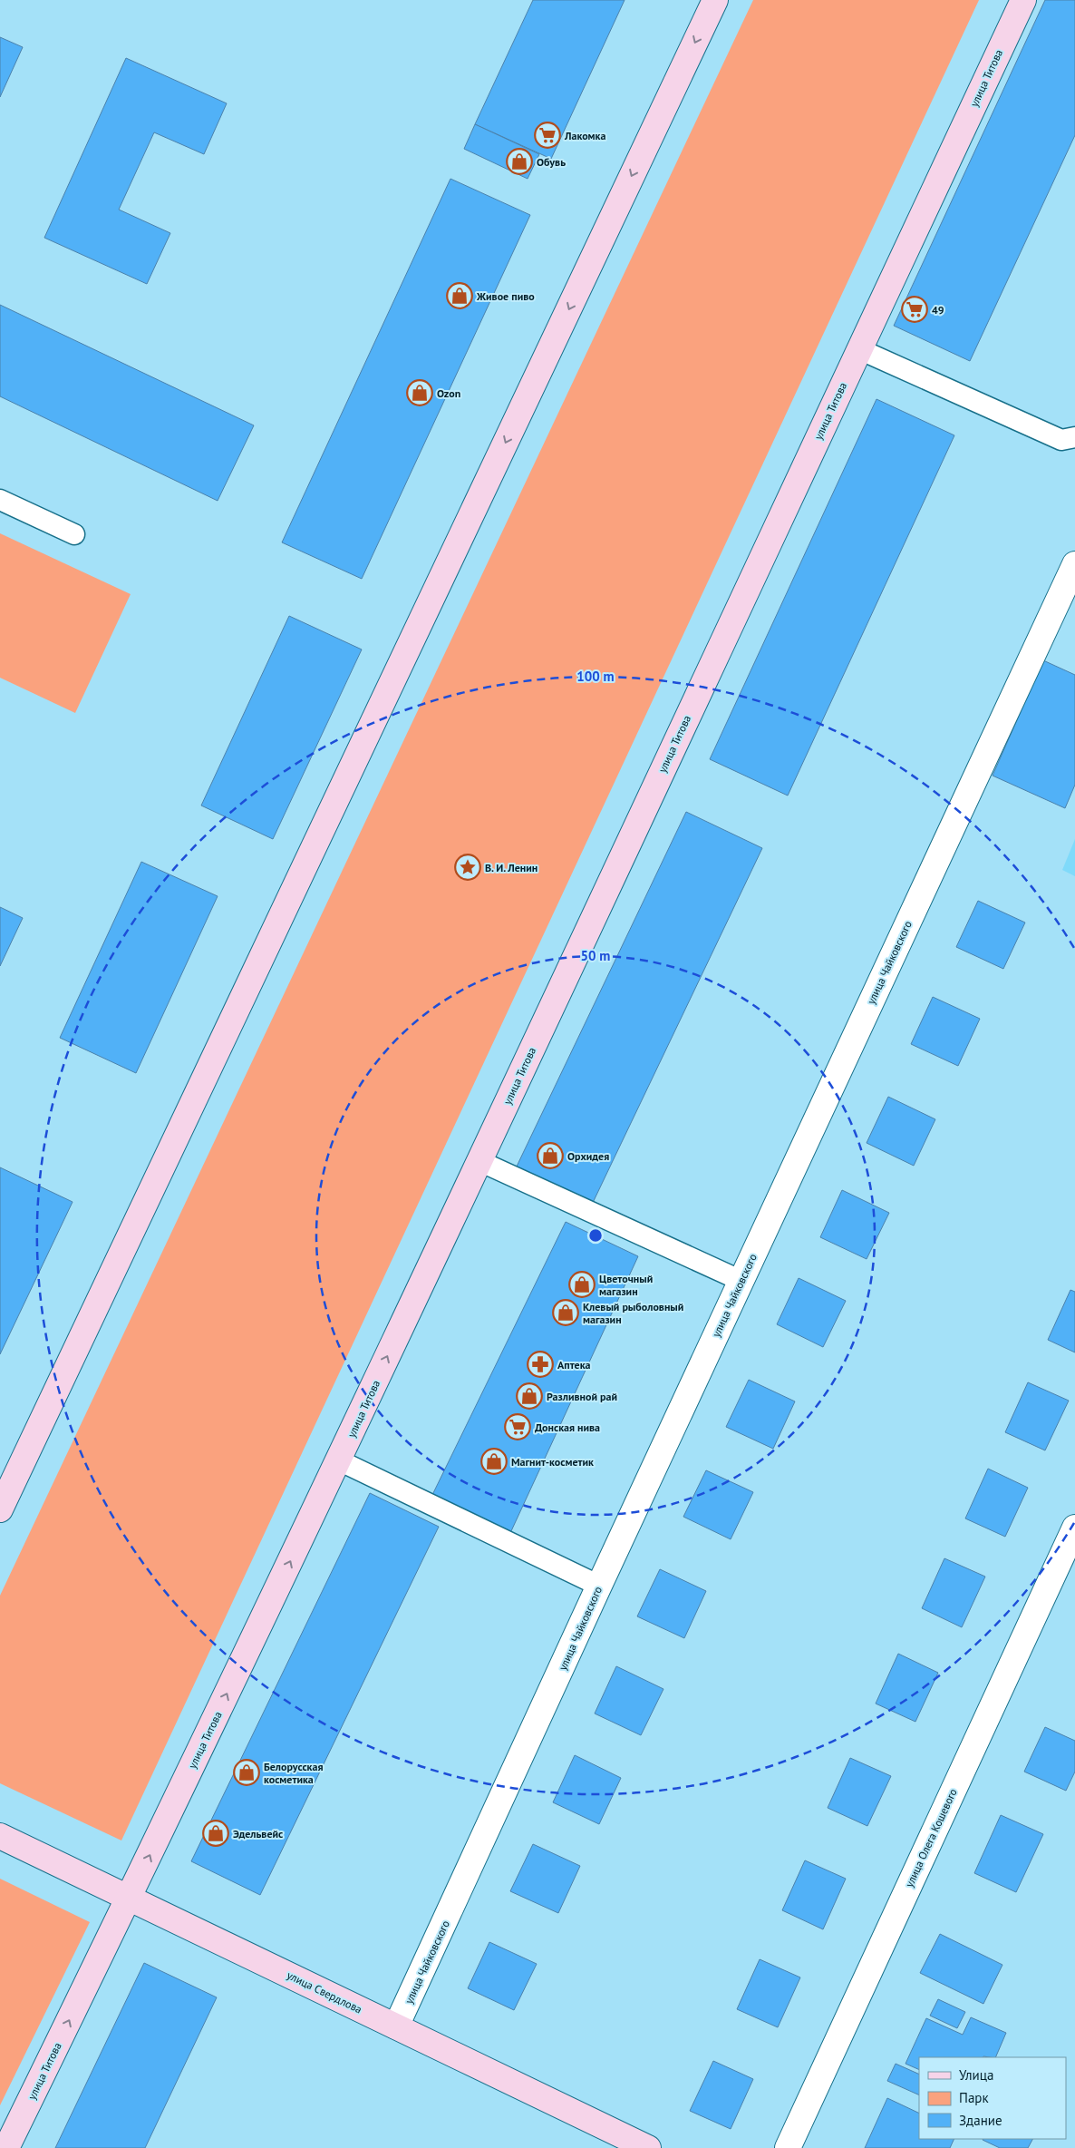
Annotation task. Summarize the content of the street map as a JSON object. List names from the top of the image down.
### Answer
{
  "streets": {
    "street": [
      "улица Титова",
      "улица Чайковского",
      "улица Олега Кошевого",
      "улица Свердлова"
    ]
  },
  "crossings": [
    ["улица Титова", "улица Свердлова"],
    ["улица Чайковского", "улица Свердлова"]
  ],
  "one_way": ["улица Титова"],
  "places": {
    "supermarket": ["Лакомка", "49", "Донская нива"],
    "shop": [
      "Обувь",
      "Живое пиво",
      "Ozon",
      "Орхидея",
      "Цветочный магазин",
      "Клевый рыболовный магазин",
      "Разливной рай",
      "Магнит-косметик",
      "Белорусская косметика",
      "Эдельвейс"
    ],
    "place": ["В. И. Ленин"],
    "pharmacy": ["Аптека"]
  },
  "legend": ["Улица", "Парк", "Здание"],
  "rings": ["100 m", "50 m"]
}
